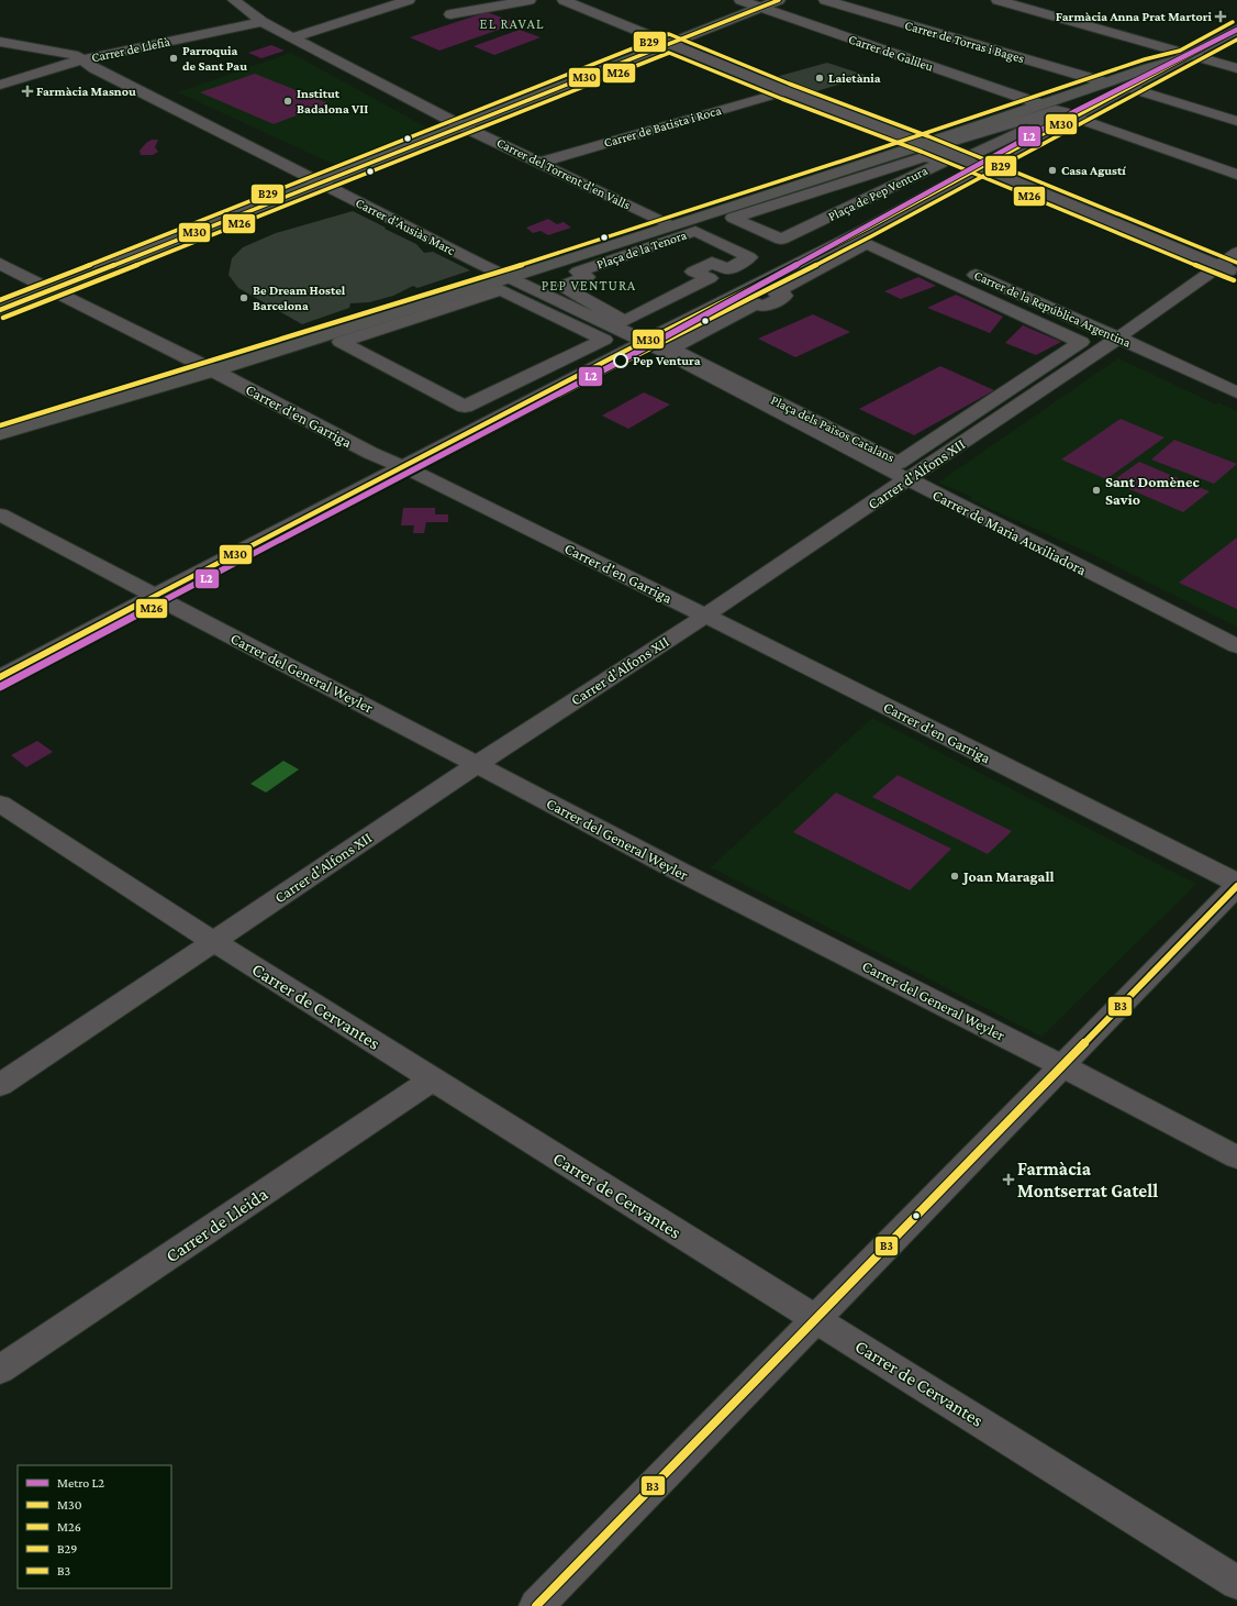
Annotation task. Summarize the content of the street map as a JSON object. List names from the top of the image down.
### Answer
{
  "streets": {
    "main road": ["Plaça de Pep Ventura"],
    "street": [
      "Carrer de Torras i Bages",
      "Carrer de Llefià",
      "Carrer de Galileu",
      "Carrer de Batista i Roca",
      "Carrer del Torrent d'en Valls",
      "Carrer d'Ausiàs Marc",
      "Plaça de la Tenora",
      "Carrer de la República Argentina",
      "Carrer d'en Garriga",
      "Plaça dels Països Catalans",
      "Carrer d'Alfons XII",
      "Carrer de Maria Auxiliadora",
      "Carrer del General Weyler",
      "Carrer de Cervantes",
      "Carrer de Lleida"
    ]
  },
  "crossings": [
    ["Carrer de Torras i Bages", "Plaça de Pep Ventura"],
    ["Carrer de Llefià", "Carrer del Torrent d'en Valls"],
    ["Carrer de Llefià", "Carrer d'Ausiàs Marc"],
    ["Carrer de Galileu", "Plaça de Pep Ventura"],
    ["Carrer de Batista i Roca", "Carrer del Torrent d'en Valls"],
    ["Plaça de Pep Ventura", "Carrer d'Alfons XII"],
    ["Carrer d'Ausiàs Marc", "Carrer de Maria Auxiliadora"],
    ["Carrer de la República Argentina", "Plaça dels Països Catalans"],
    ["Carrer de la República Argentina", "Carrer d'Alfons XII"],
    ["Carrer d'en Garriga", "Carrer d'Alfons XII"],
    ["Carrer d'Alfons XII", "Carrer de Maria Auxiliadora"],
    ["Carrer d'Alfons XII", "Carrer del General Weyler"],
    ["Carrer d'Alfons XII", "Carrer de Cervantes"],
    ["Carrer de Cervantes", "Carrer de Lleida"]
  ],
  "districts": ["EL RAVAL", "PEP VENTURA"],
  "places": {
    "health": ["Farmàcia Anna Prat Martori", "Farmàcia Masnou", "Farmàcia Montserrat Gatell"],
    "other": [
      "Parroquia de Sant Pau",
      "Laietània",
      "Institut Badalona VII",
      "Casa Agustí",
      "Be Dream Hostel Barcelona",
      "Pep Ventura",
      "Sant Domènec Savio",
      "Joan Maragall"
    ]
  },
  "lines": [
    "transit line M30",
    "transit line B29",
    "metro line L2",
    "transit line M26",
    "transit line B3"
  ],
  "legend": [
    "Metro L2",
    "M30",
    "M26",
    "B29",
    "B3"
  ]
}
